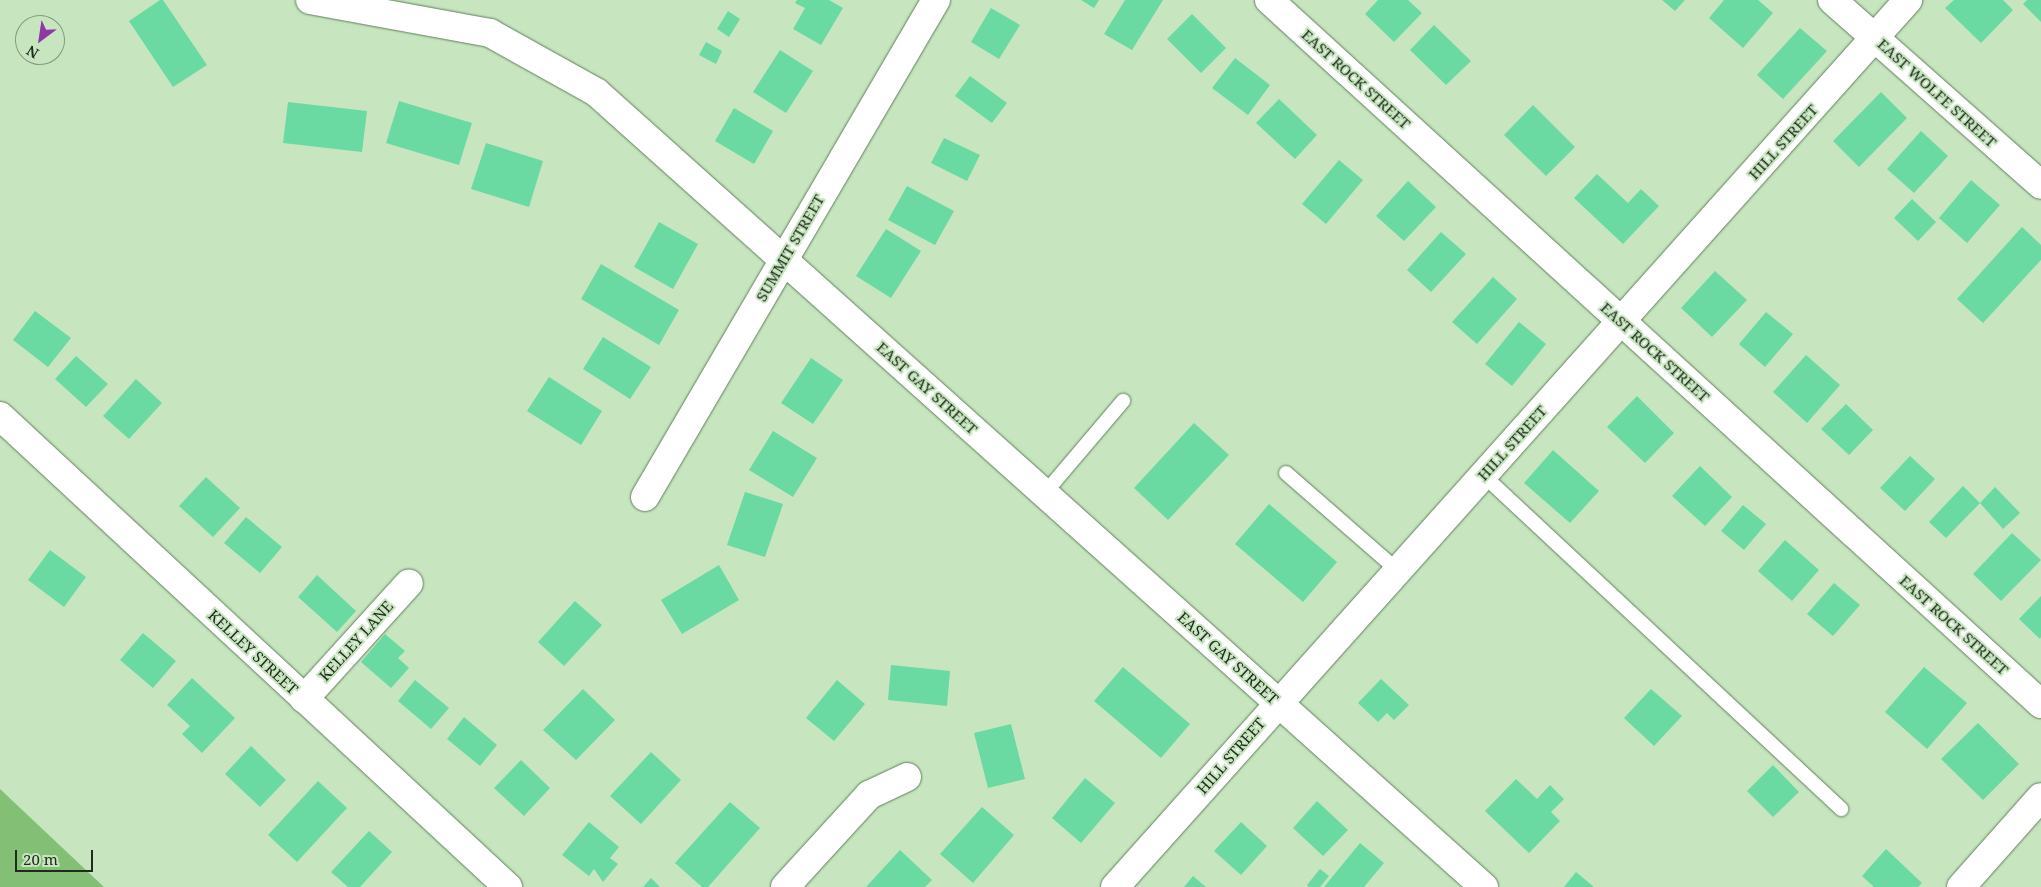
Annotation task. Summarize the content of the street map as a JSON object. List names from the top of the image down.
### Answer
{
  "streets": {
    "street": [
      "EAST ROCK STREET",
      "EAST WOLFE STREET",
      "HILL STREET",
      "SUMMIT STREET",
      "EAST GAY STREET",
      "KELLEY LANE",
      "KELLEY STREET"
    ]
  },
  "crossings": [
    ["EAST ROCK STREET", "HILL STREET"],
    ["EAST WOLFE STREET", "HILL STREET"],
    ["HILL STREET", "EAST GAY STREET"],
    ["SUMMIT STREET", "EAST GAY STREET"],
    ["KELLEY LANE", "KELLEY STREET"]
  ],
  "scale_bar": "20 m",
  "north": "bottom left"
}
